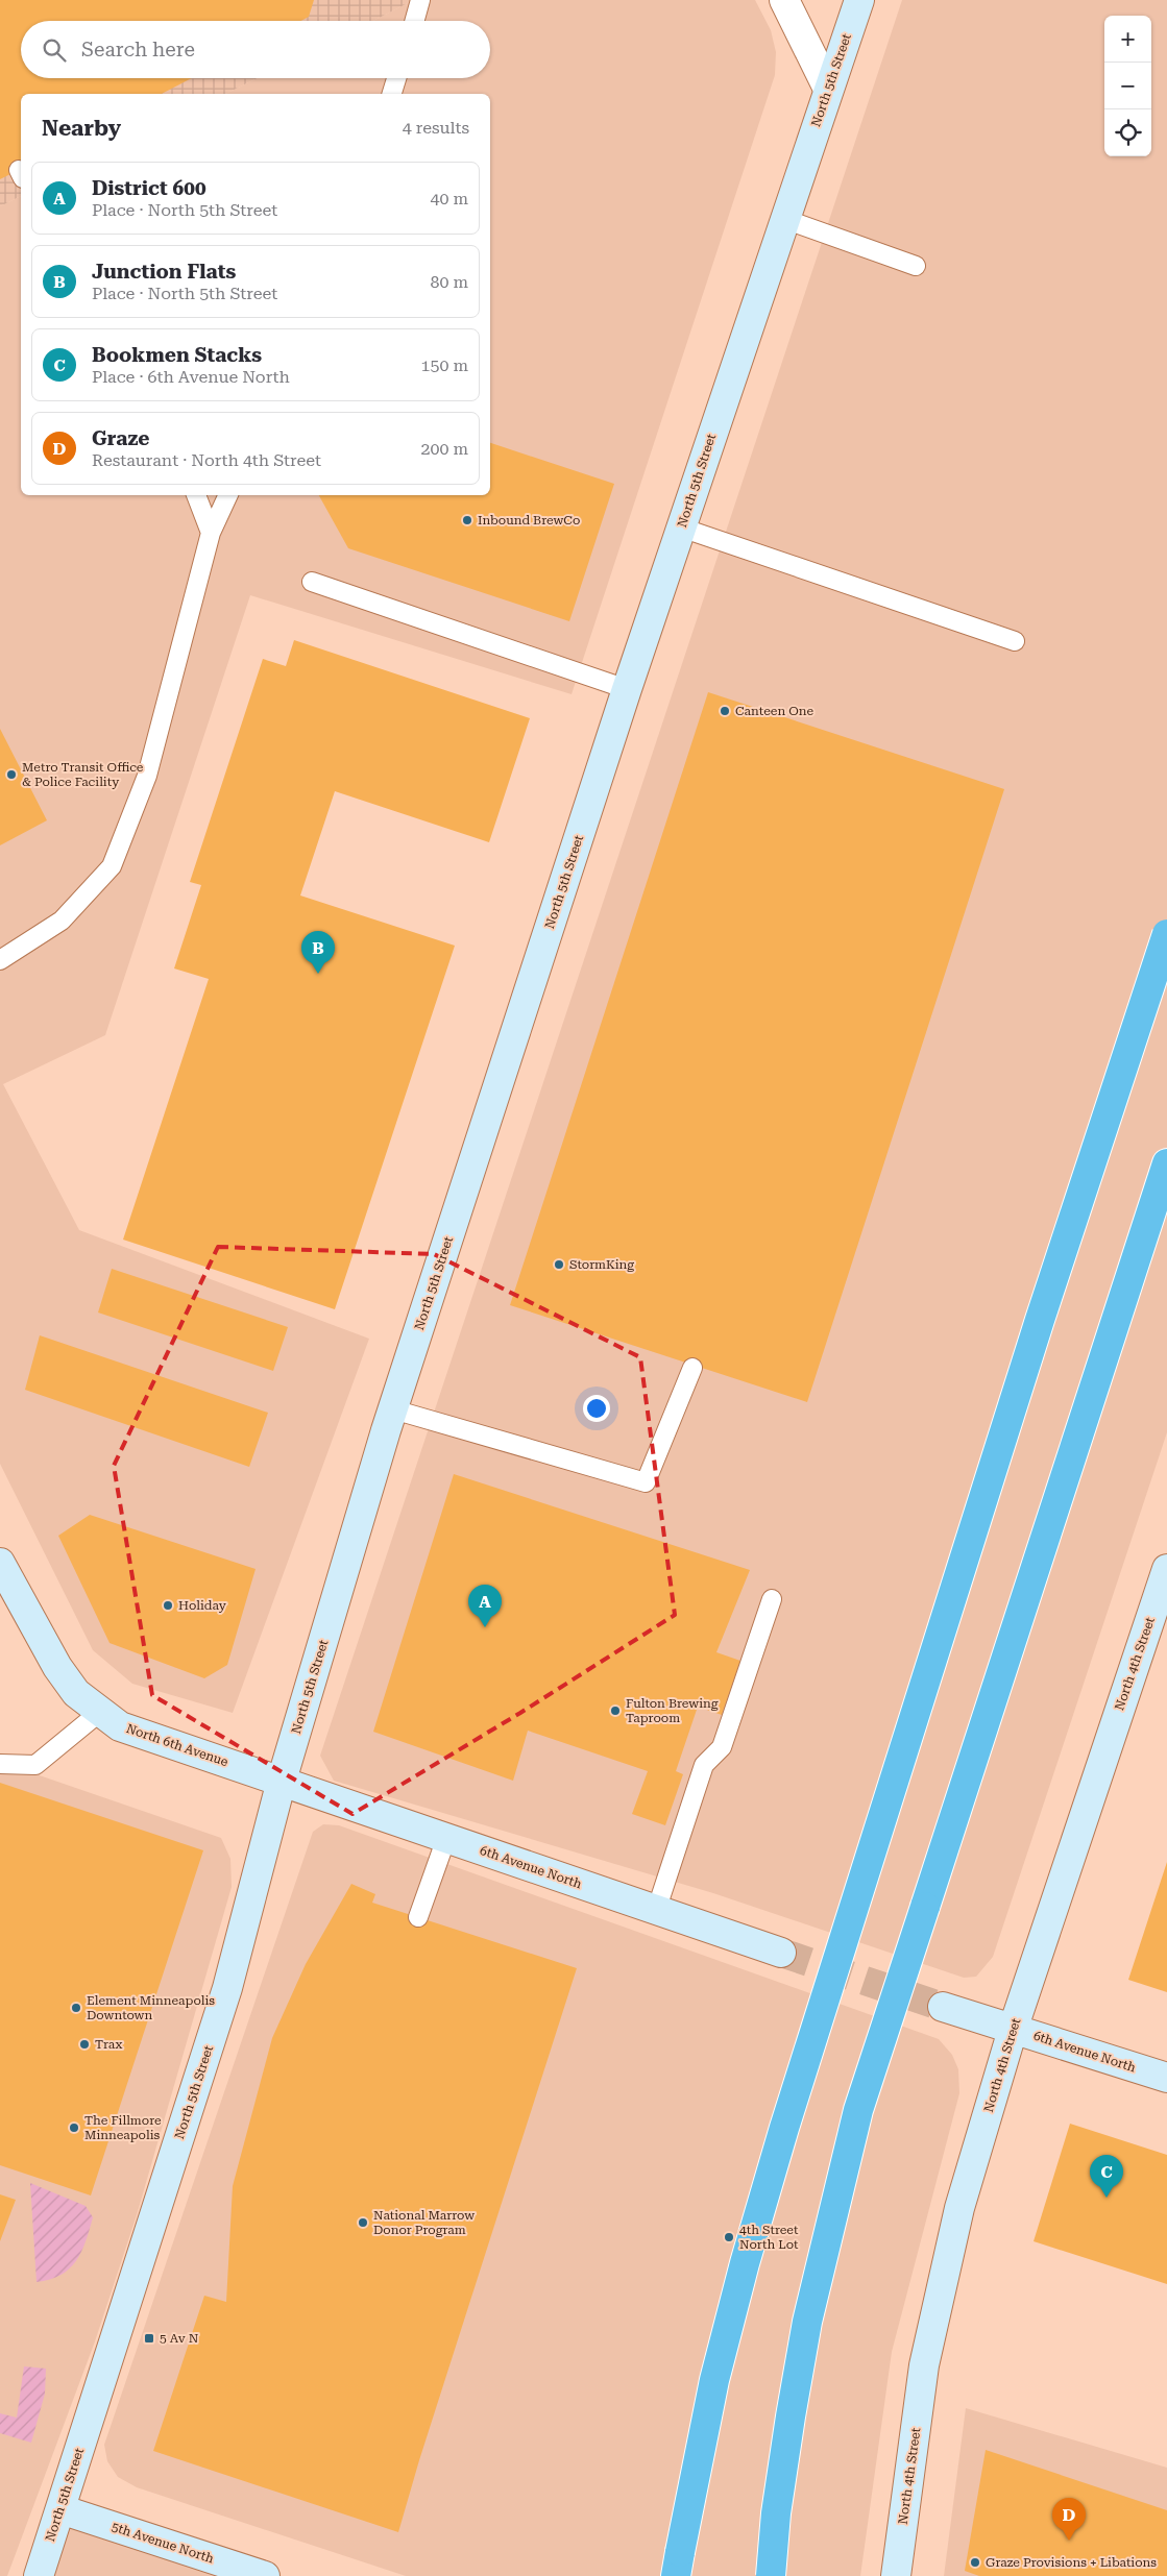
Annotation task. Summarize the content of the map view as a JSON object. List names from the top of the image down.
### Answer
{
  "streets": {
    "street": [
      "North 5th Street",
      "North 4th Street",
      "North 6th Avenue",
      "6th Avenue North",
      "5th Avenue North"
    ]
  },
  "crossings": [
    ["North 5th Street", "North 6th Avenue"],
    ["North 5th Street", "6th Avenue North"],
    ["North 5th Street", "5th Avenue North"],
    ["North 4th Street", "6th Avenue North"],
    ["North 6th Avenue", "6th Avenue North"]
  ],
  "places": {
    "other": [
      "Inbound BrewCo",
      "Canteen One",
      "Metro Transit Office & Police Facility",
      "StormKing",
      "Holiday",
      "Fulton Brewing Taproom",
      "Element Minneapolis Downtown",
      "Trax",
      "The Fillmore Minneapolis",
      "National Marrow Donor Program",
      "4th Street North Lot",
      "Graze Provisions + Libations"
    ],
    "transit": ["5 Av N"]
  },
  "page": {
    "map_buttons": ["+", "−"],
    "search": "Search here",
    "heading": ["Nearby", "4 results"],
    "list": [
      {
        "mark": "A",
        "name": "District 600",
        "note": "Place · North 5th Street",
        "value": "40 m"
      },
      {
        "mark": "B",
        "name": "Junction Flats",
        "note": "Place · North 5th Street",
        "value": "80 m"
      },
      {
        "mark": "C",
        "name": "Bookmen Stacks",
        "note": "Place · 6th Avenue North",
        "value": "150 m"
      },
      {
        "mark": "D",
        "name": "Graze",
        "note": "Restaurant · North 4th Street",
        "value": "200 m"
      }
    ],
    "pins": [
      "B",
      "A",
      "C",
      "D"
    ]
  }
}
